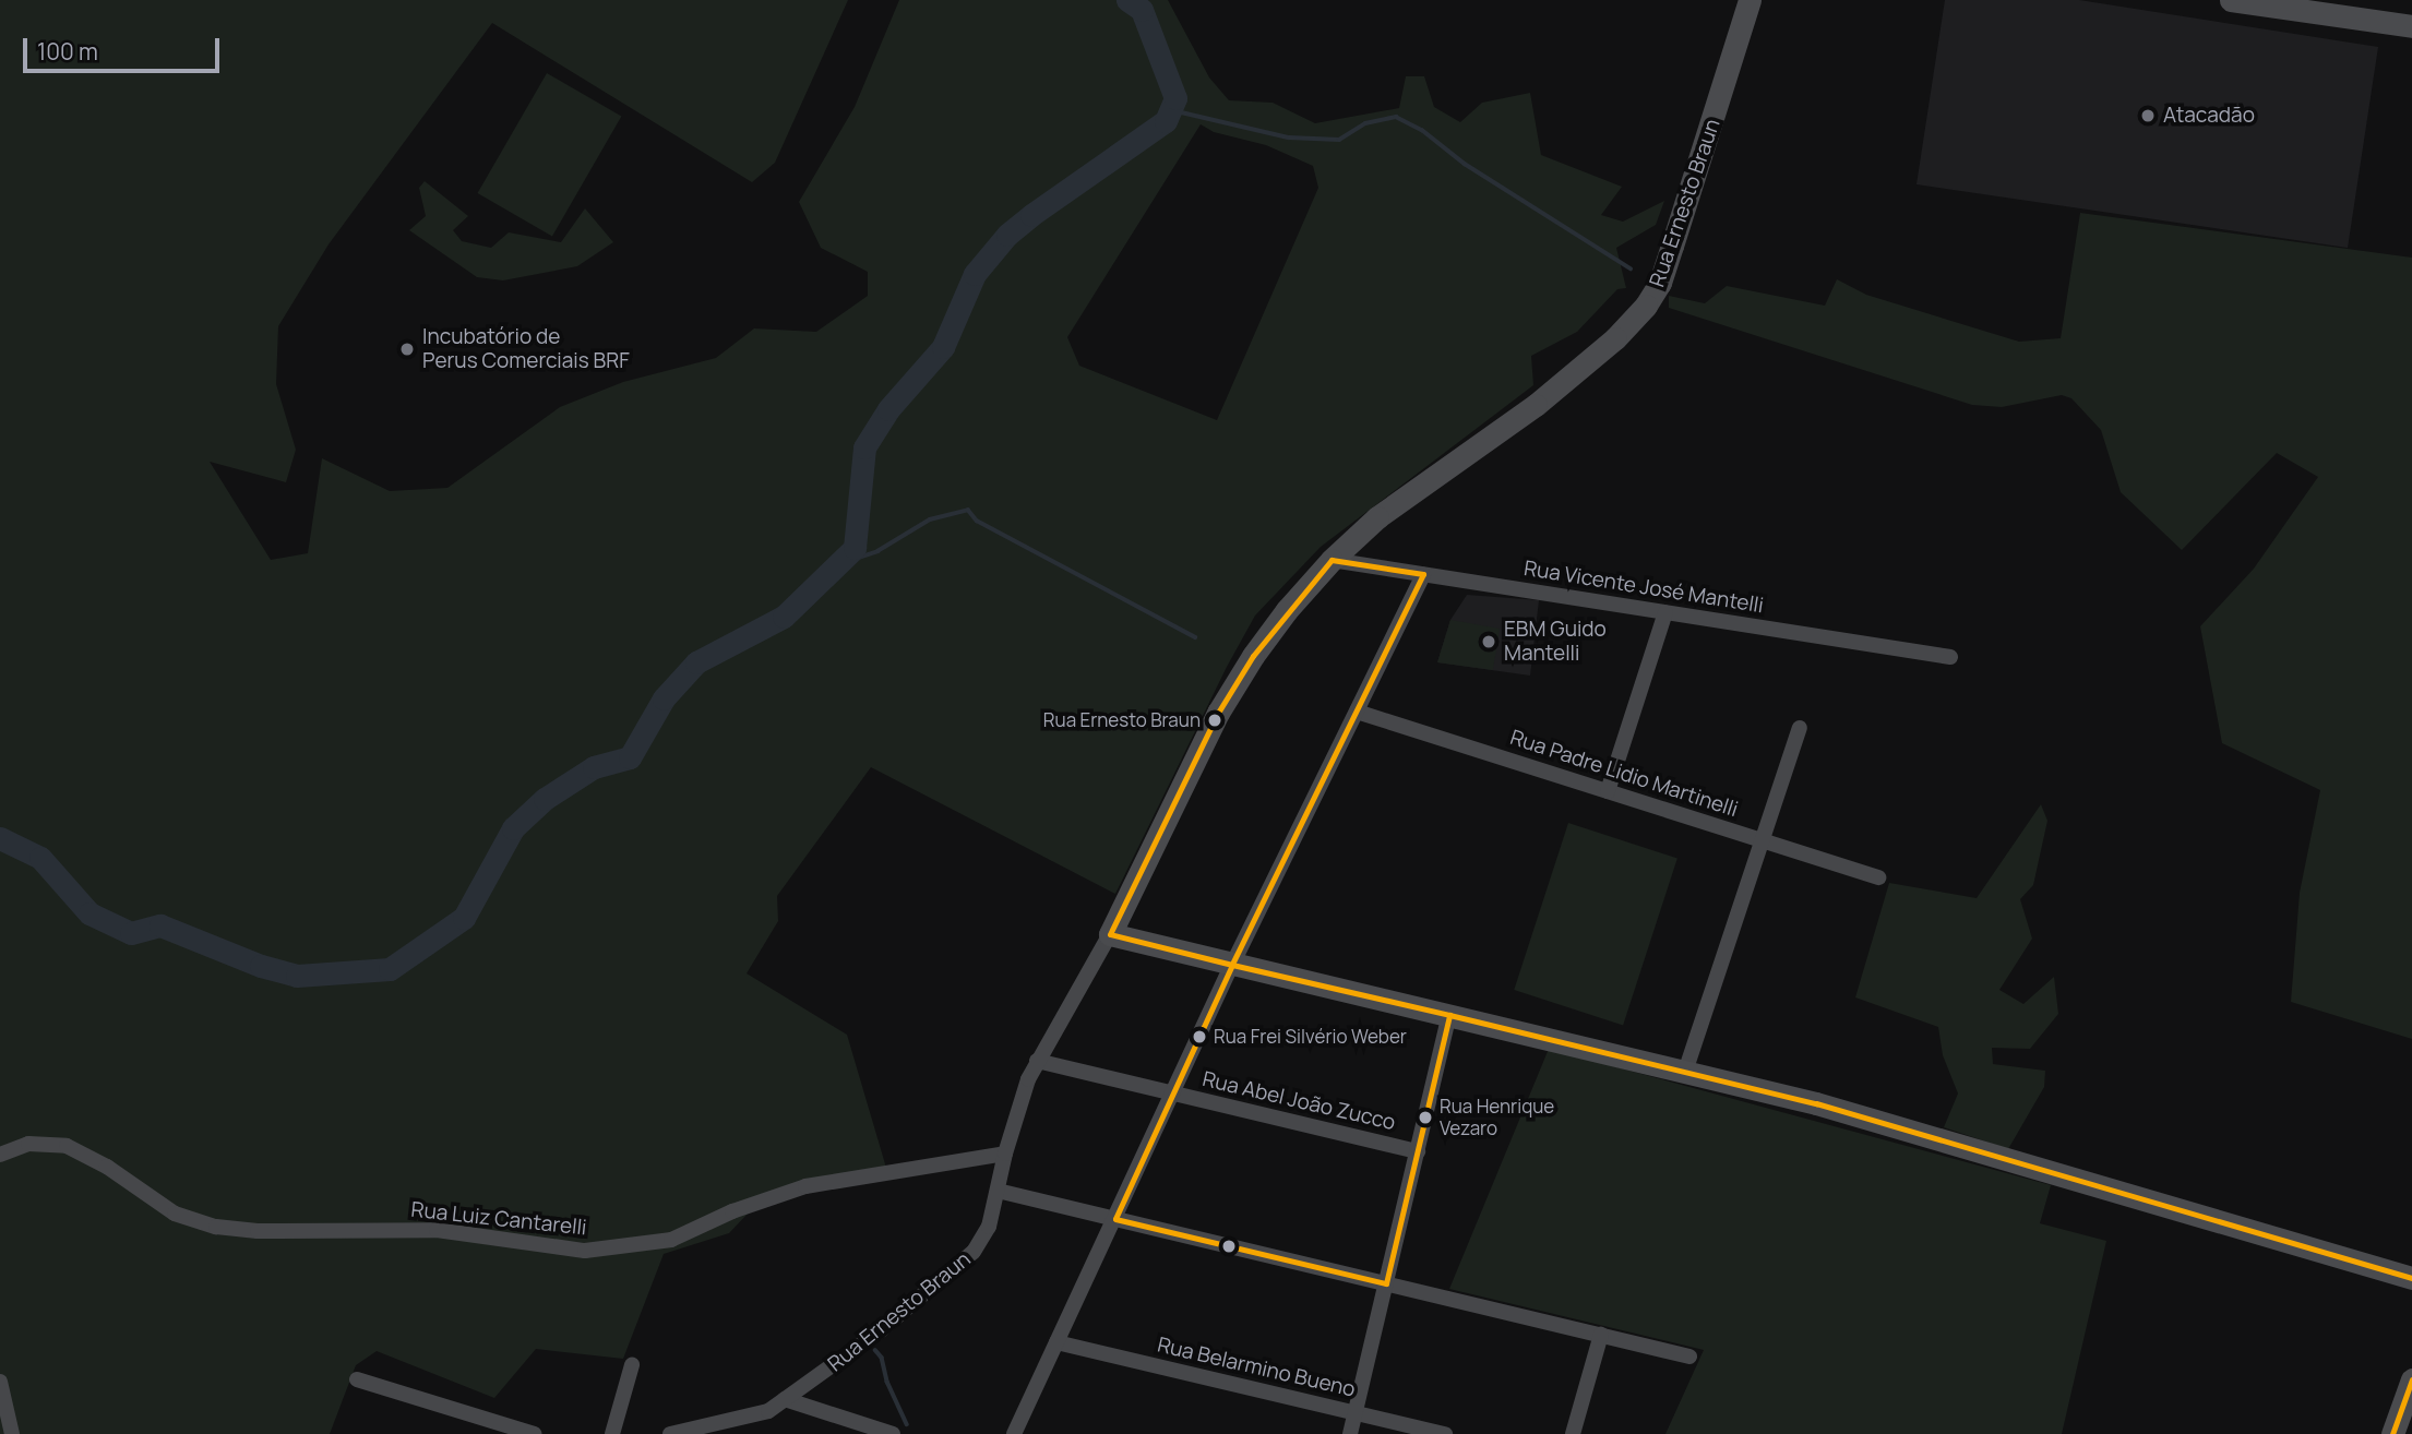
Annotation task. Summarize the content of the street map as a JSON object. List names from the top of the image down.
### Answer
{
  "streets": {
    "street": [
      "Rua Ernesto Braun",
      "Rua Vicente José Mantelli",
      "Rua Padre Lidio Martinelli",
      "Rua Abel João Zucco",
      "Rua Luiz Cantarelli",
      "Rua Belarmino Bueno"
    ]
  },
  "crossings": [
    ["Rua Ernesto Braun", "Rua Vicente José Mantelli"],
    ["Rua Ernesto Braun", "Rua Abel João Zucco"],
    ["Rua Ernesto Braun", "Rua Luiz Cantarelli"]
  ],
  "places": [
    "Atacadão",
    "Incubatório de Perus Comerciais BRF",
    "EBM Guido Mantelli",
    "Rua Ernesto Braun",
    "Rua Frei Silvério Weber",
    "Rua Henrique Vezaro"
  ],
  "scale_bar": "100 m"
}
